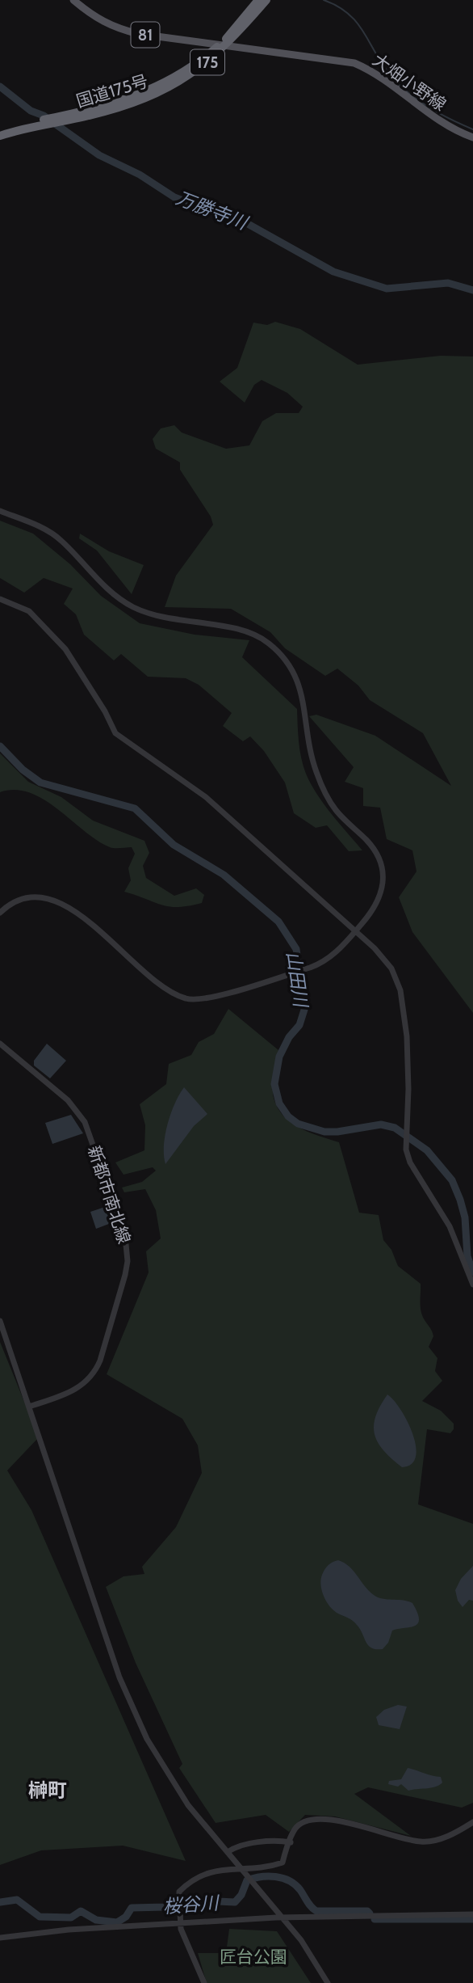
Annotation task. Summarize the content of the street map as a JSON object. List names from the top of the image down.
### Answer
{
  "streets": {
    "highway": ["175", "国道175号"],
    "main road": ["81", "大畑小野線"],
    "street": ["新都市南北線"]
  },
  "crossings": [
    ["81", "大畑小野線"],
    ["81", "国道175号"],
    ["大畑小野線", "国道175号"]
  ],
  "districts": ["榊町"],
  "water": ["万勝寺川", "山田川", "桜谷川"],
  "parks": ["匠台公園"]
}
